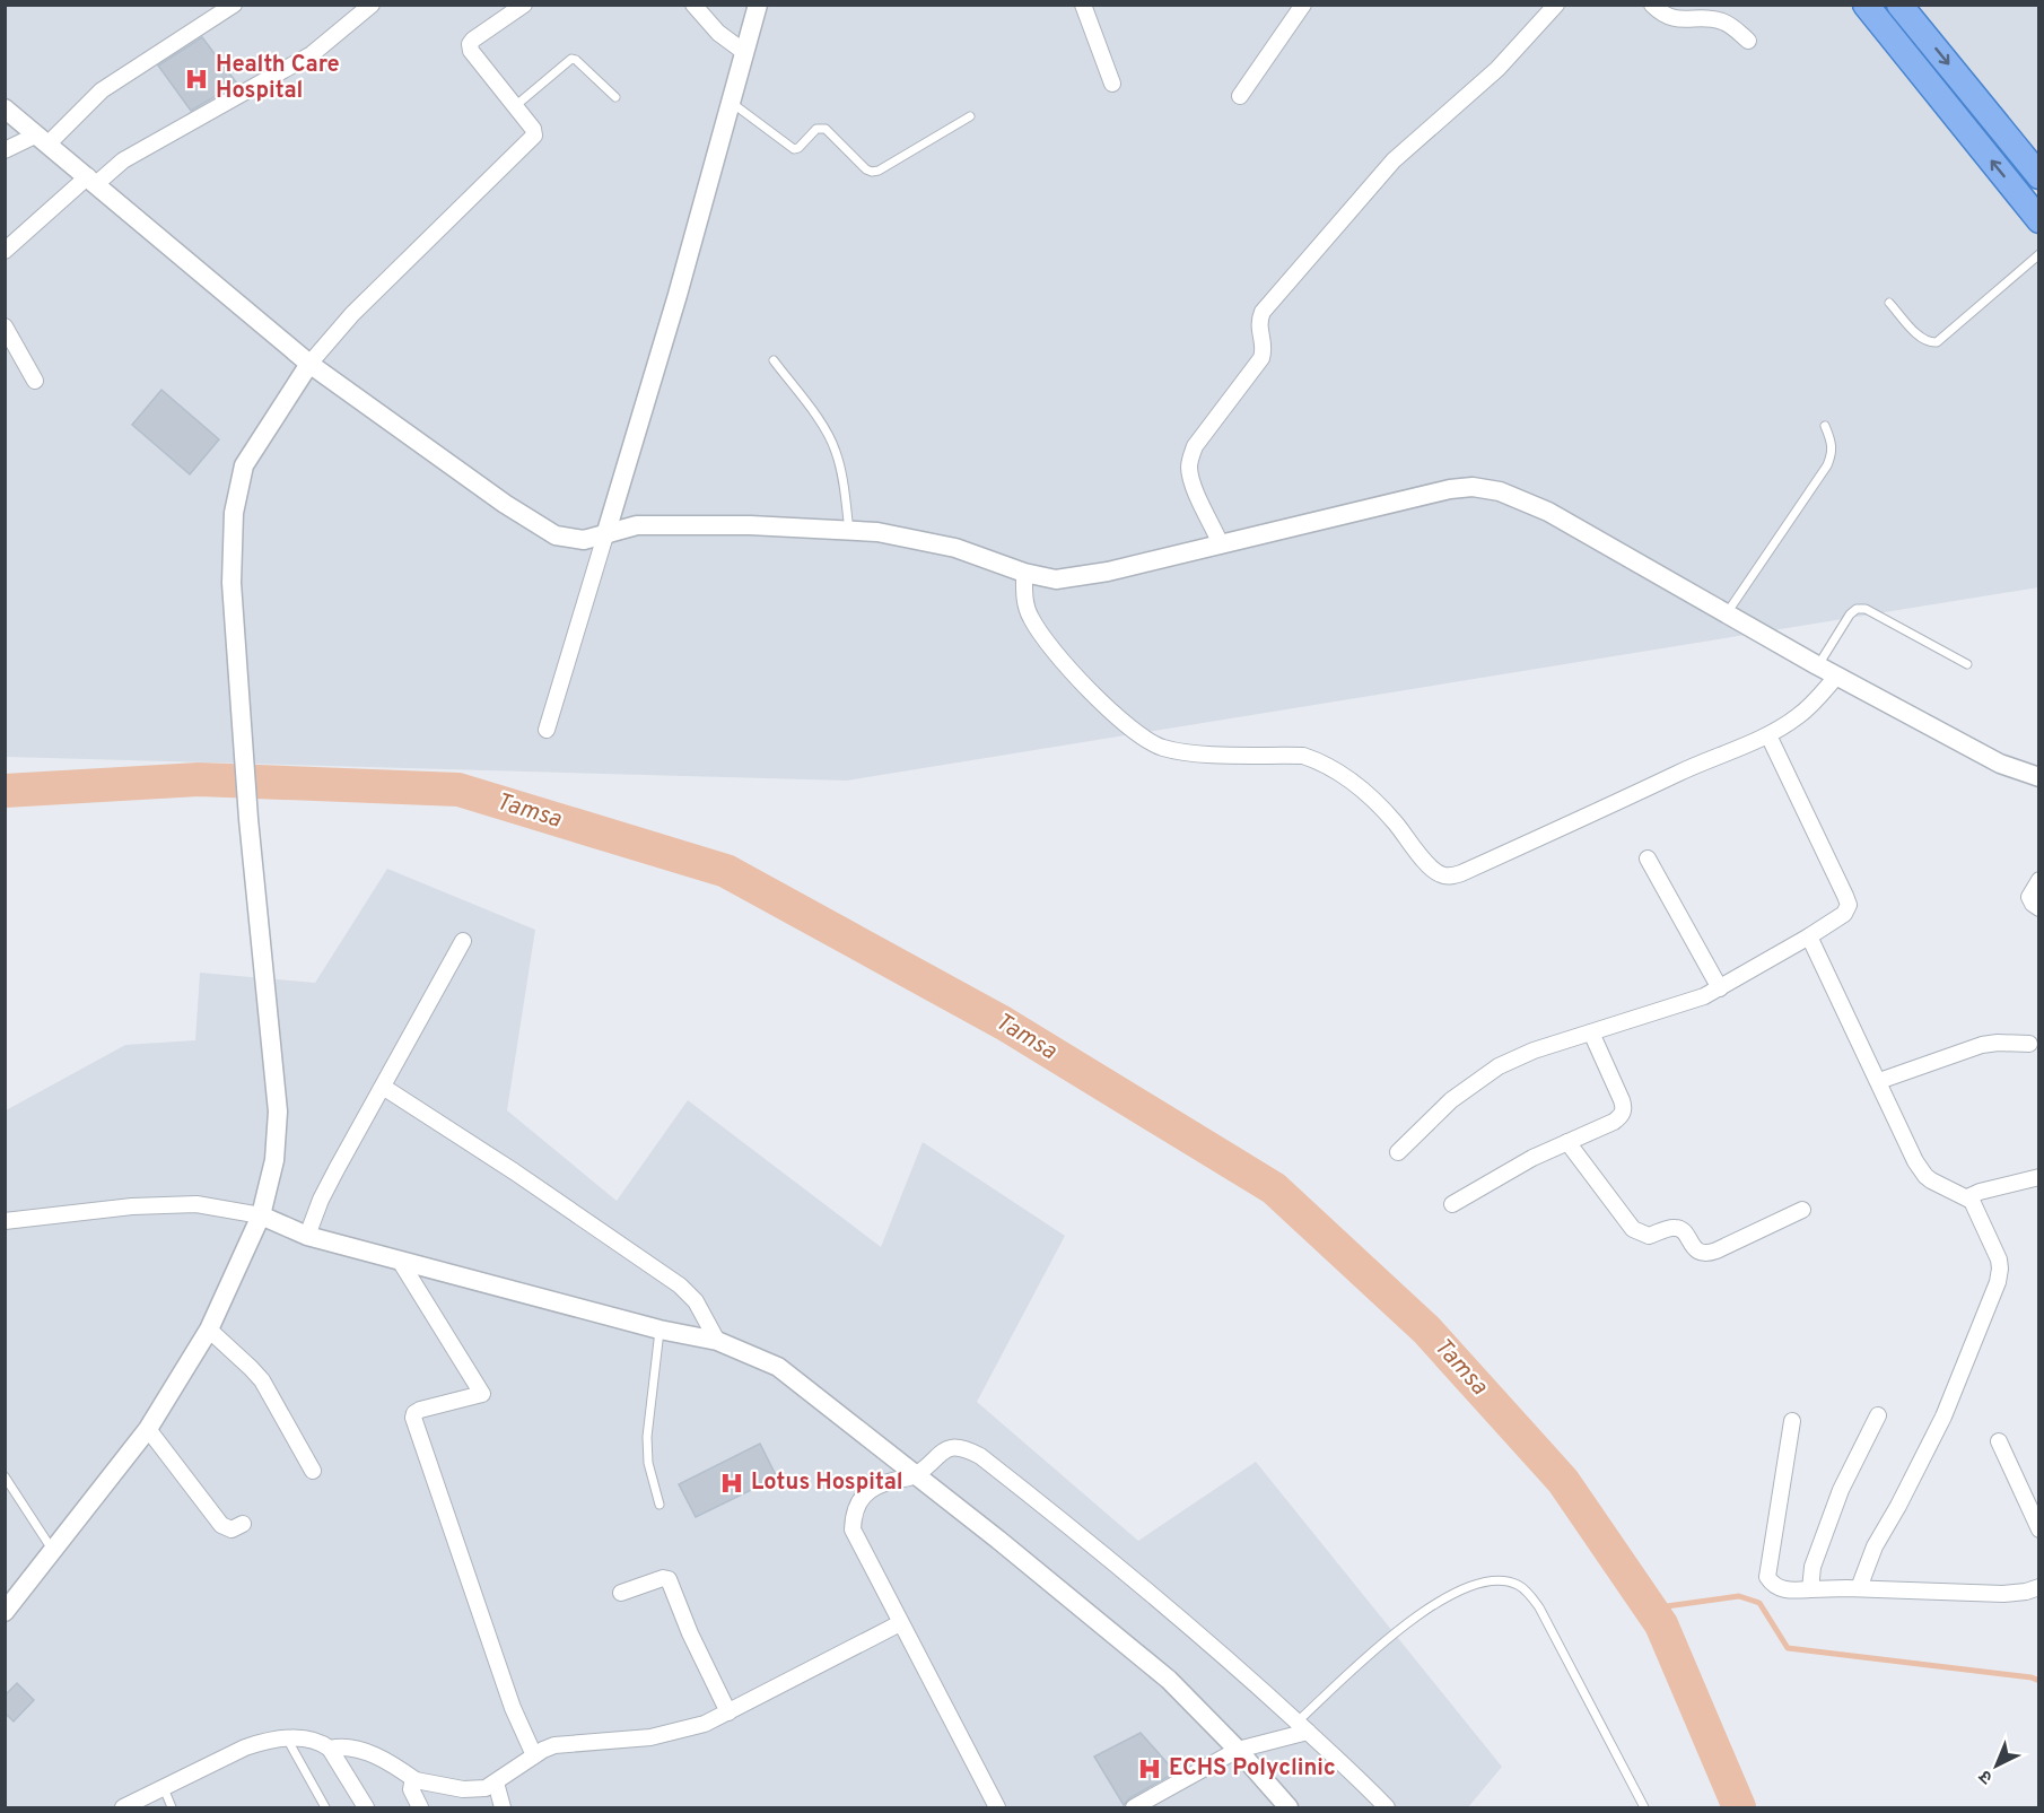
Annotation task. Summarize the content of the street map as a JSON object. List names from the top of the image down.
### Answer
{
  "water": ["Tamsa"],
  "places": {
    "hospital": ["Health Care Hospital", "Lotus Hospital", "ECHS Polyclinic"]
  },
  "north": "bottom left"
}
